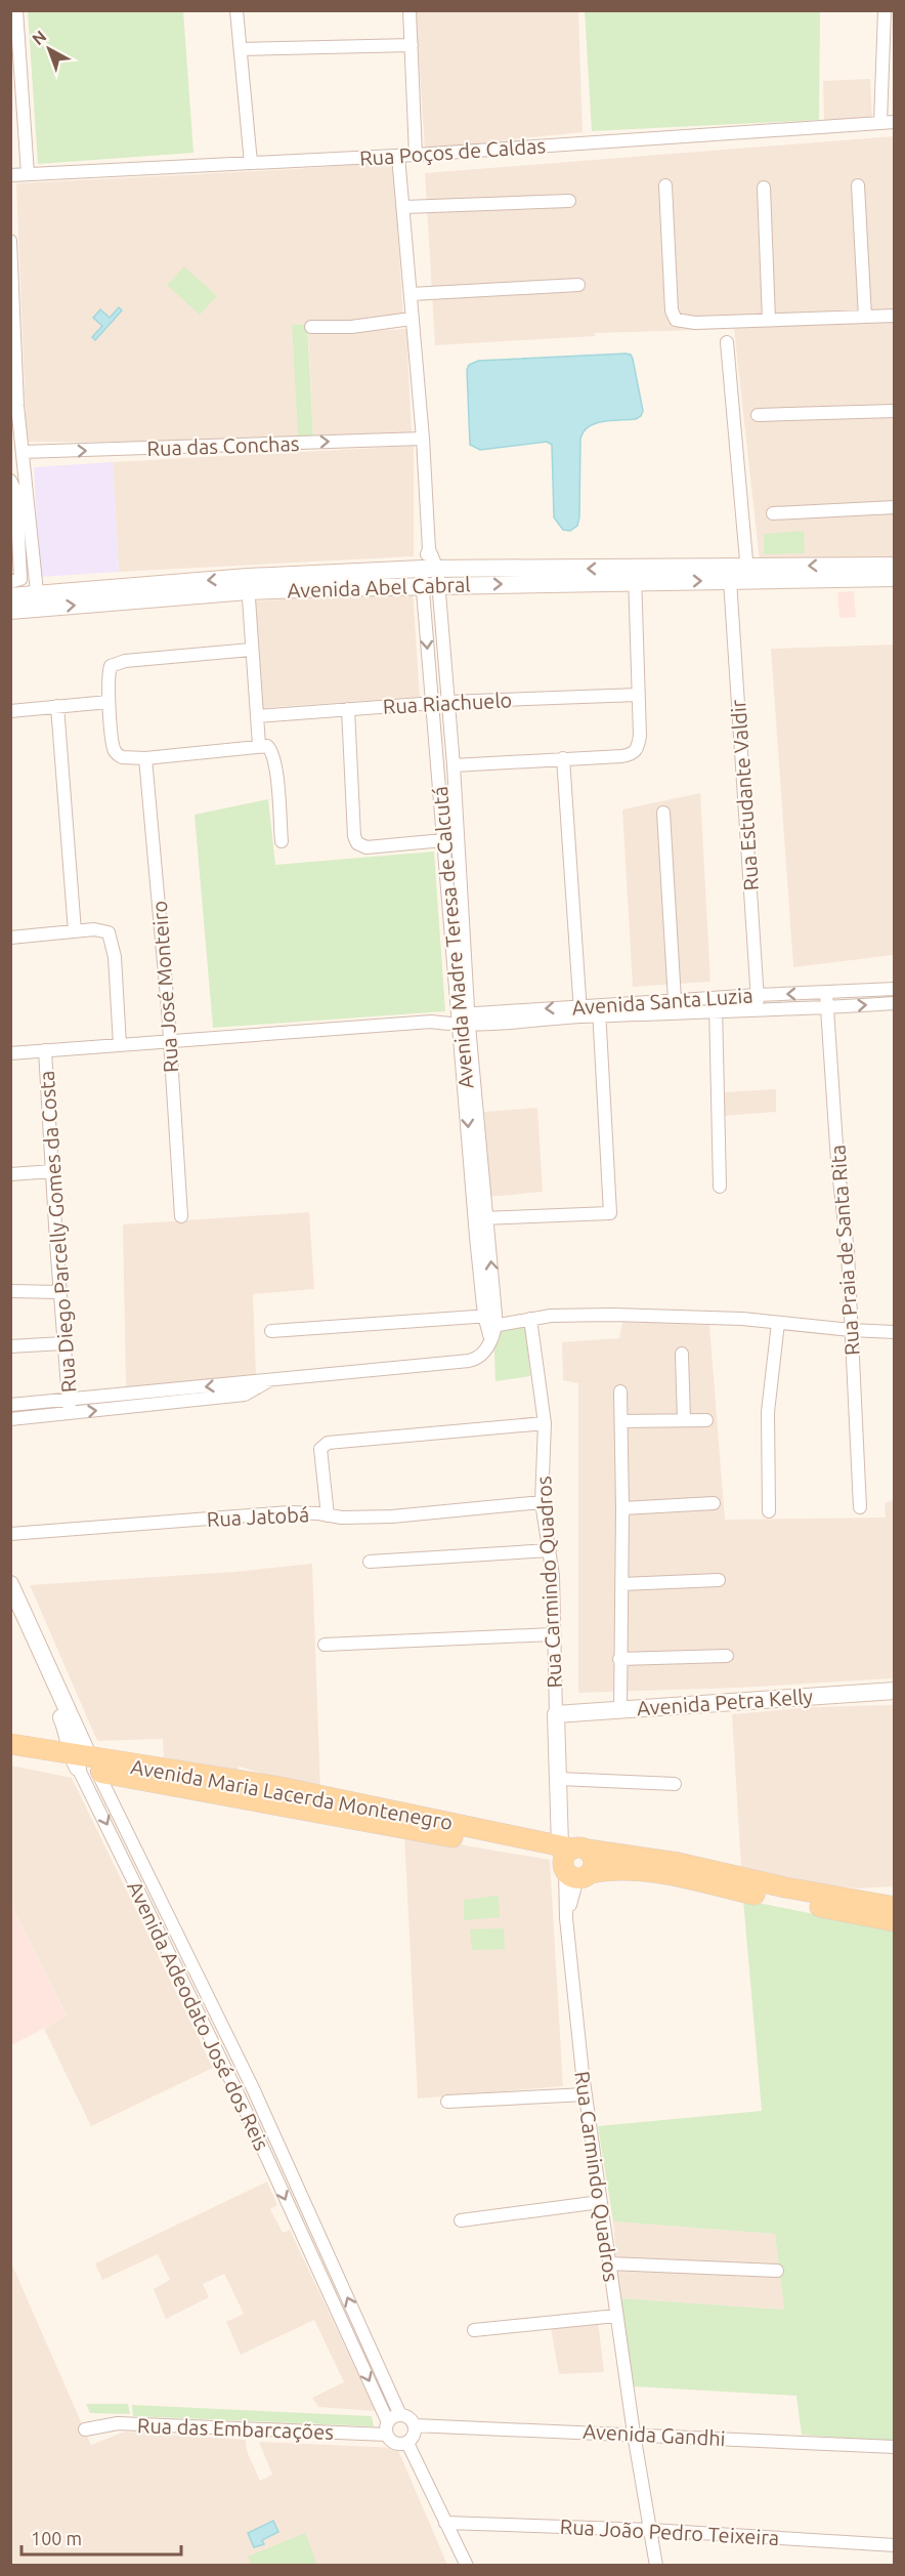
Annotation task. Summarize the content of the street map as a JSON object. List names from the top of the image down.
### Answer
{
  "streets": {
    "main road": [
      "Avenida Abel Cabral",
      "Rua Carmindo Quadros",
      "Avenida Petra Kelly",
      "Avenida Maria Lacerda Montenegro",
      "Avenida Adeodato José dos Reis"
    ],
    "street": [
      "Rua Poços de Caldas",
      "Rua das Conchas",
      "Rua Riachuelo",
      "Rua Estudante Valdir",
      "Avenida Madre Teresa de Calcutá",
      "Rua José Monteiro",
      "Avenida Santa Luzia",
      "Rua Diego Parcelly Gomes da Costa",
      "Rua Praia de Santa Rita",
      "Rua Jatobá",
      "Rua das Embarcações",
      "Avenida Gandhi",
      "Rua João Pedro Teixeira"
    ]
  },
  "crossings": [
    ["Rua Poços de Caldas", "Avenida Madre Teresa de Calcutá"],
    ["Rua das Conchas", "Avenida Madre Teresa de Calcutá"],
    ["Avenida Abel Cabral", "Rua Estudante Valdir"],
    ["Avenida Abel Cabral", "Avenida Madre Teresa de Calcutá"],
    ["Rua Riachuelo", "Avenida Madre Teresa de Calcutá"],
    ["Rua Estudante Valdir", "Avenida Santa Luzia"],
    ["Avenida Madre Teresa de Calcutá", "Avenida Santa Luzia"],
    ["Rua José Monteiro", "Avenida Santa Luzia"],
    ["Avenida Santa Luzia", "Rua Diego Parcelly Gomes da Costa"],
    ["Avenida Santa Luzia", "Rua Praia de Santa Rita"],
    ["Rua Jatobá", "Rua Carmindo Quadros"],
    ["Rua Carmindo Quadros", "Avenida Petra Kelly"],
    ["Rua Carmindo Quadros", "Avenida Maria Lacerda Montenegro"],
    ["Rua Carmindo Quadros", "Avenida Gandhi"],
    ["Rua Carmindo Quadros", "Rua João Pedro Teixeira"],
    ["Avenida Maria Lacerda Montenegro", "Avenida Adeodato José dos Reis"],
    ["Avenida Adeodato José dos Reis", "Rua das Embarcações"],
    ["Avenida Adeodato José dos Reis", "Avenida Gandhi"],
    ["Rua das Embarcações", "Avenida Gandhi"]
  ],
  "one_way": ["Rua das Conchas"],
  "scale_bar": "100 m",
  "north": "top left"
}
